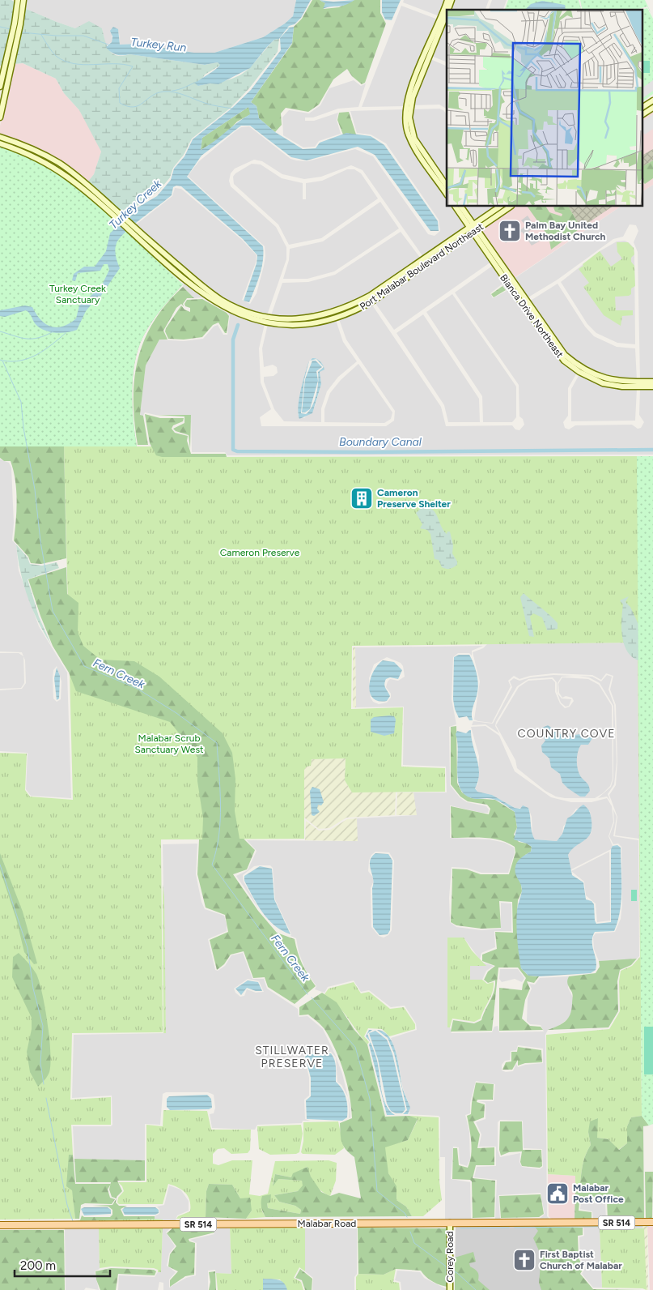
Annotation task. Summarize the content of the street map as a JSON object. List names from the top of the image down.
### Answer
{
  "streets": {
    "main road": ["SR 514", "Malabar Road"],
    "street": ["Port Malabar Boulevard Northeast", "Bianca Drive Northeast", "Corey Road"]
  },
  "crossings": [
    ["Port Malabar Boulevard Northeast", "Bianca Drive Northeast"],
    ["Malabar Road", "Corey Road"]
  ],
  "districts": ["COUNTRY COVE", "STILLWATER PRESERVE"],
  "water": [
    "Turkey Run",
    "Turkey Creek",
    "Boundary Canal",
    "Fern Creek"
  ],
  "parks": ["Turkey Creek Sanctuary", "Cameron Preserve", "Malabar Scrub Sanctuary West"],
  "places": {
    "church": ["Palm Bay United Methodist Church", "First Baptist Church of Malabar"],
    "building": ["Cameron Preserve Shelter"],
    "public building": ["Malabar Post Office"]
  },
  "scale_bar": "200 m"
}
